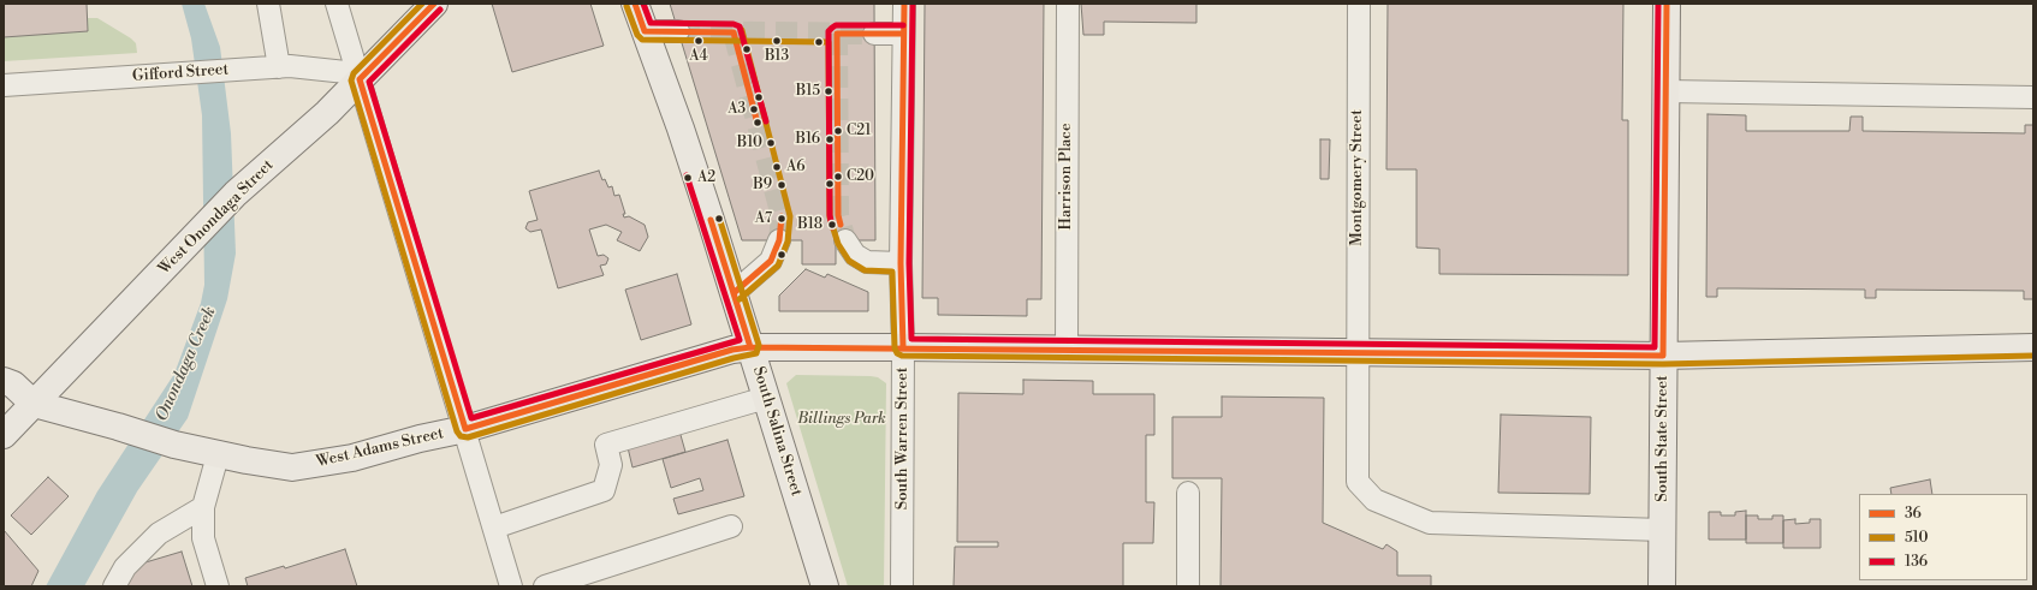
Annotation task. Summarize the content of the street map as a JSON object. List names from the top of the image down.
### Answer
{
  "streets": {
    "main road": [
      "West Onondaga Street",
      "South Salina Street",
      "South State Street",
      "West Adams Street"
    ],
    "street": [
      "Gifford Street",
      "Harrison Place",
      "Montgomery Street",
      "South Warren Street"
    ]
  },
  "crossings": [
    ["Gifford Street", "West Onondaga Street"],
    ["Harrison Place", "West Adams Street"],
    ["Montgomery Street", "South State Street"],
    ["Montgomery Street", "West Adams Street"],
    ["West Onondaga Street", "West Adams Street"],
    ["South Salina Street", "West Adams Street"],
    ["South Warren Street", "West Adams Street"],
    ["South State Street", "West Adams Street"]
  ],
  "water": ["Onondaga Creek"],
  "parks": ["Billings Park"],
  "places": [
    "A4",
    "B13",
    "B15",
    "A3",
    "C21",
    "B16",
    "B10",
    "A6",
    "C20",
    "A2",
    "B9",
    "A7",
    "B18"
  ],
  "lines": ["transit line 36", "transit line 510", "transit line 136"],
  "legend": ["36", "510", "136"]
}
